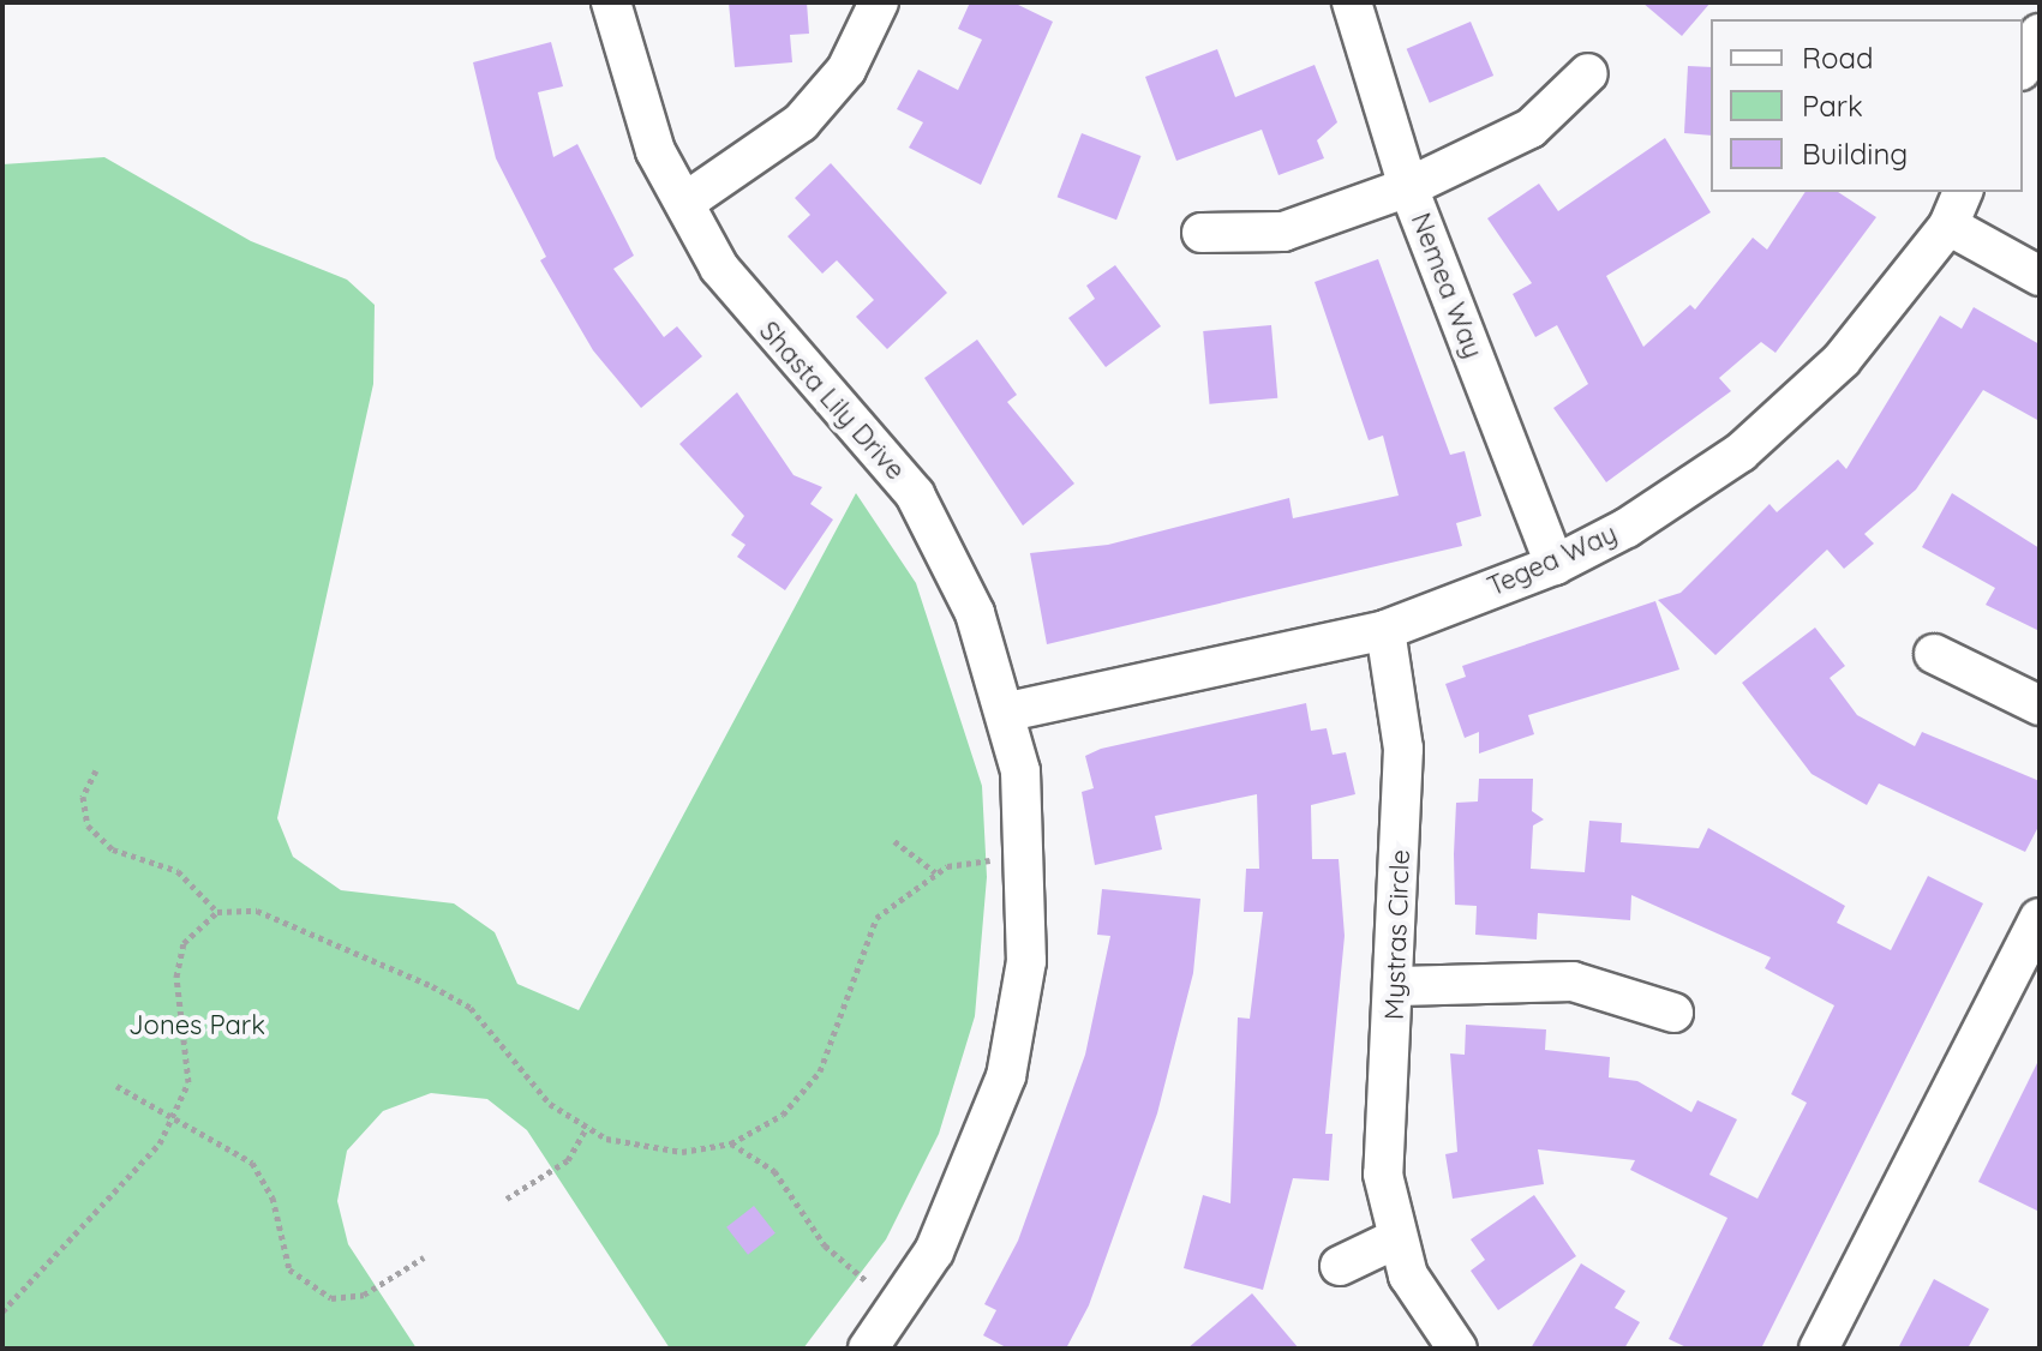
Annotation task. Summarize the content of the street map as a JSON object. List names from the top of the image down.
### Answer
{
  "streets": {
    "street": [
      "Nemea Way",
      "Shasta Lily Drive",
      "Tegea Way",
      "Mystras Circle"
    ]
  },
  "crossings": [
    ["Nemea Way", "Tegea Way"],
    ["Shasta Lily Drive", "Tegea Way"],
    ["Tegea Way", "Mystras Circle"]
  ],
  "parks": ["Jones Park"],
  "legend": ["Road", "Park", "Building"]
}
